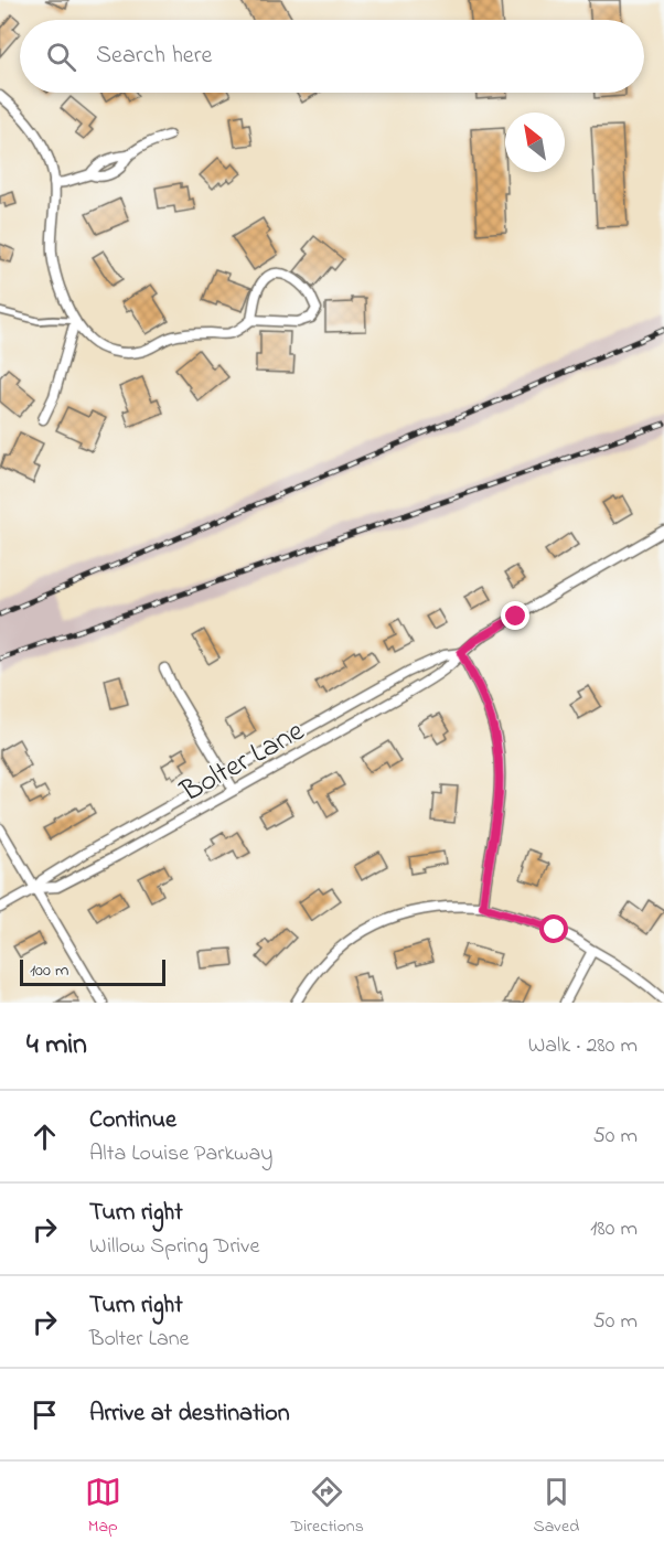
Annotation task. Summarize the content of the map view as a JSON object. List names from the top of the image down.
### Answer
{
  "streets": {
    "street": ["Bolter Lane"]
  },
  "scale_bar": "100 m",
  "north": "top left",
  "page": {
    "search": "Search here",
    "scale": "100 m",
    "heading": ["4 min", "Walk · 280 m"],
    "list": [
      ["Continue", "Alta Louise Parkway", "50 m"],
      ["Turn right", "Willow Spring Drive", "180 m"],
      ["Turn right", "Bolter Lane", "50 m"],
      "Arrive at destination"
    ],
    "nav": ["Map", "Directions", "Saved"]
  }
}
